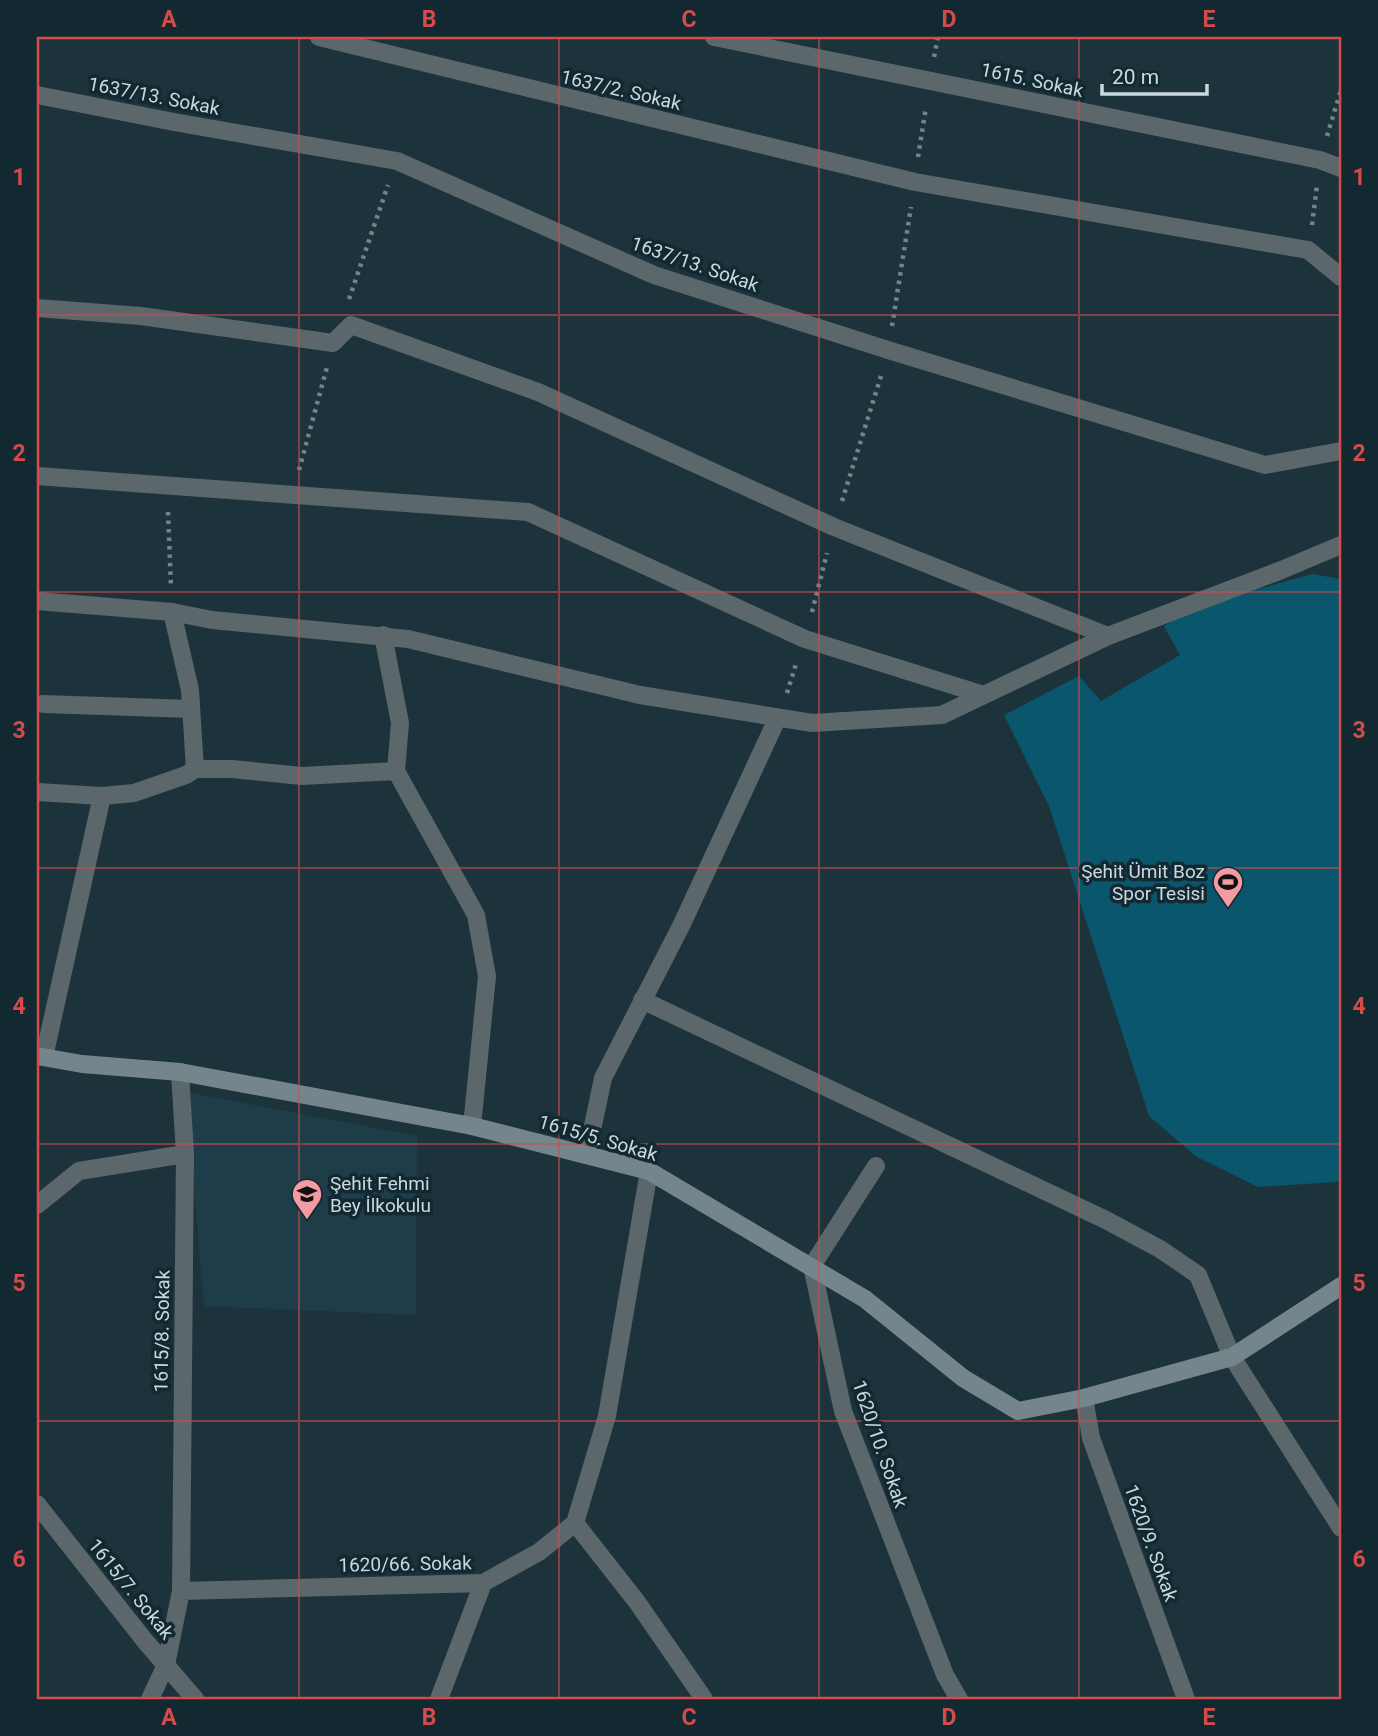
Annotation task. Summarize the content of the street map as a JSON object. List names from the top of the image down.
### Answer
{
  "streets": {
    "main road": ["1615/5. Sokak"],
    "street": [
      "1615. Sokak",
      "1637/2. Sokak",
      "1637/13. Sokak",
      "1615/8. Sokak",
      "1620/10. Sokak",
      "1620/9. Sokak",
      "1620/66. Sokak",
      "1615/7. Sokak"
    ]
  },
  "crossings": [
    ["1615/5. Sokak", "1615/8. Sokak"],
    ["1615/5. Sokak", "1620/10. Sokak"],
    ["1615/5. Sokak", "1620/9. Sokak"],
    ["1615/8. Sokak", "1620/66. Sokak"]
  ],
  "places": {
    "sports": ["Şehit Ümit Boz Spor Tesisi"],
    "school or university": ["Şehit Fehmi Bey İlkokulu"]
  },
  "scale_bar": "20 m",
  "grid": {
    "columns": [
      "A",
      "B",
      "C",
      "D",
      "E"
    ],
    "rows": [
      "1",
      "2",
      "3",
      "4",
      "5",
      "6"
    ]
  }
}
